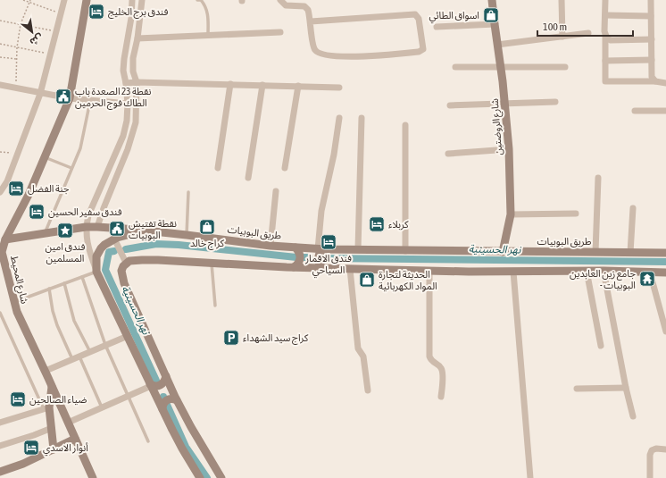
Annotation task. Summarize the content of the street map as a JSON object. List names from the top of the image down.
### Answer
{
  "streets": {
    "main road": ["شارع الروضتين", "طريق البوبيات", "شارع المحيط"]
  },
  "crossings": [
    ["شارع الروضتين", "طريق البوبيات"]
  ],
  "water": ["نهر الحسينية"],
  "places": {
    "hotel": [
      "فندق برج الخليج",
      "جنة الفضل",
      "فندق سفير الحسين",
      "كربلاء",
      "فندق الاقمار السياحي",
      "ضياء الصالحين",
      "أنوار الاسدي"
    ],
    "shop": ["اسواق الطائي", "كراج خالد", "الحديثة لتجارة المواد الكهربائية"],
    "public building": ["نقطة 23 الصعدة باب الطاك فوج الحرمين", "نقطة تفتيش البوبيات"],
    "place": ["فندق امين المسلمين"],
    "temple": ["جامع زين العابدين - البوبيات"],
    "parking": ["كراج سيد الشهداء"]
  },
  "scale_bar": "100 m",
  "north": "bottom right"
}
